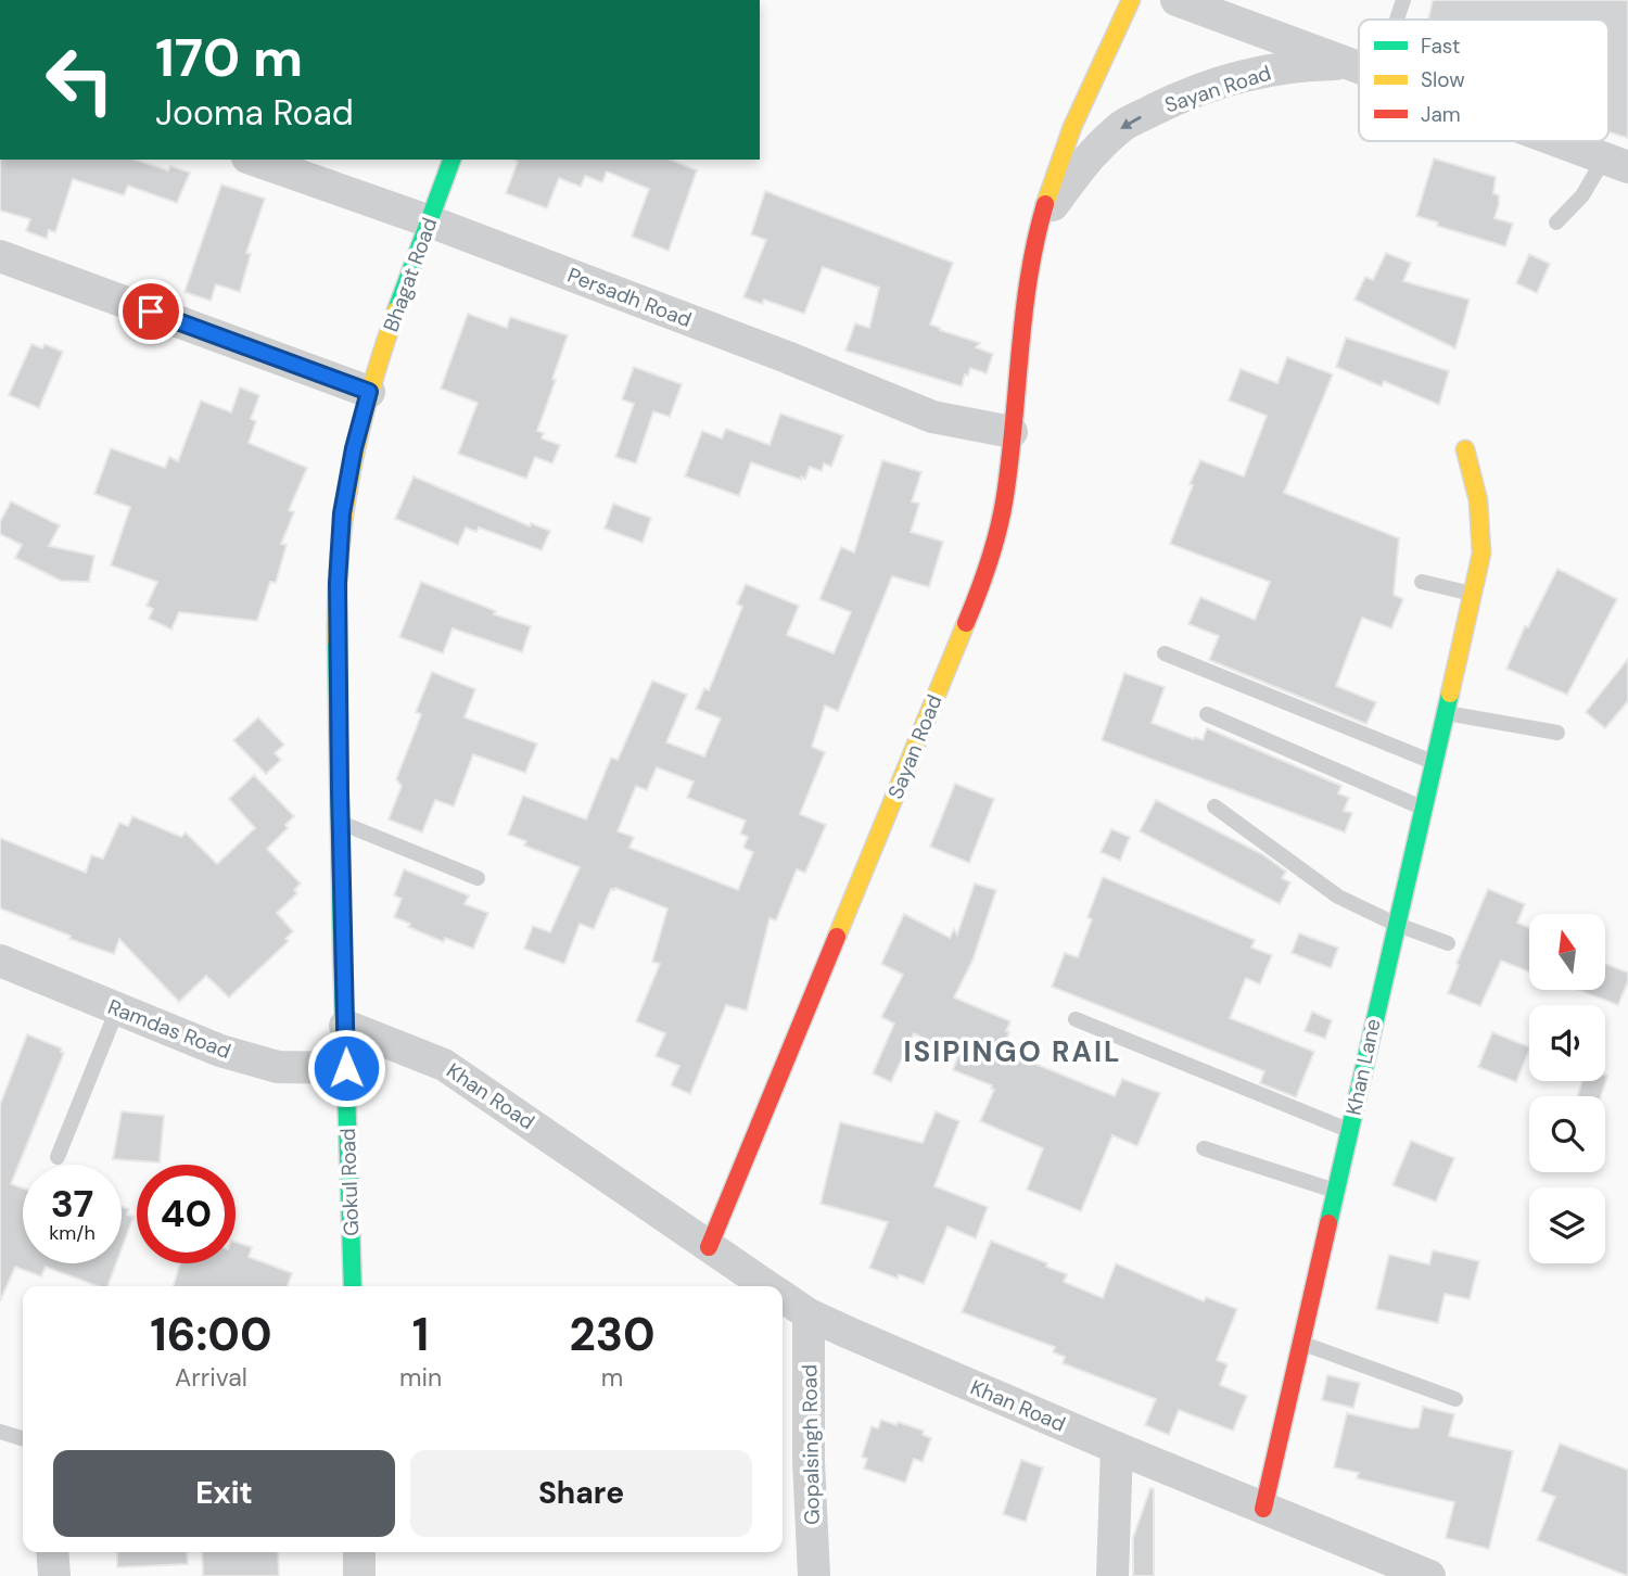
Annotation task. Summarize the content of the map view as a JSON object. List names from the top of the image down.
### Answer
{
  "streets": {
    "street": [
      "Sayan Road",
      "Bhagat Road",
      "Persadh Road",
      "Ramdas Road",
      "Khan Lane",
      "Khan Road",
      "Gokul Road",
      "Gopalsingh Road"
    ]
  },
  "crossings": [
    ["Sayan Road", "Persadh Road"],
    ["Sayan Road", "Khan Road"],
    ["Bhagat Road", "Persadh Road"],
    ["Bhagat Road", "Gokul Road"],
    ["Ramdas Road", "Gokul Road"],
    ["Khan Lane", "Khan Road"],
    ["Khan Road", "Gokul Road"],
    ["Khan Road", "Gopalsingh Road"]
  ],
  "districts": ["ISIPINGO RAIL"],
  "legend": ["Fast", "Slow", "Jam"],
  "north": "top",
  "page": {
    "turn": ["170 m", "Jooma Road"],
    "speed": "37 km/h",
    "limit": "40",
    "eta": [
      "16:00",
      "Arrival",
      "1",
      "min",
      "230",
      "m"
    ],
    "buttons": ["Exit", "Share"]
  }
}
